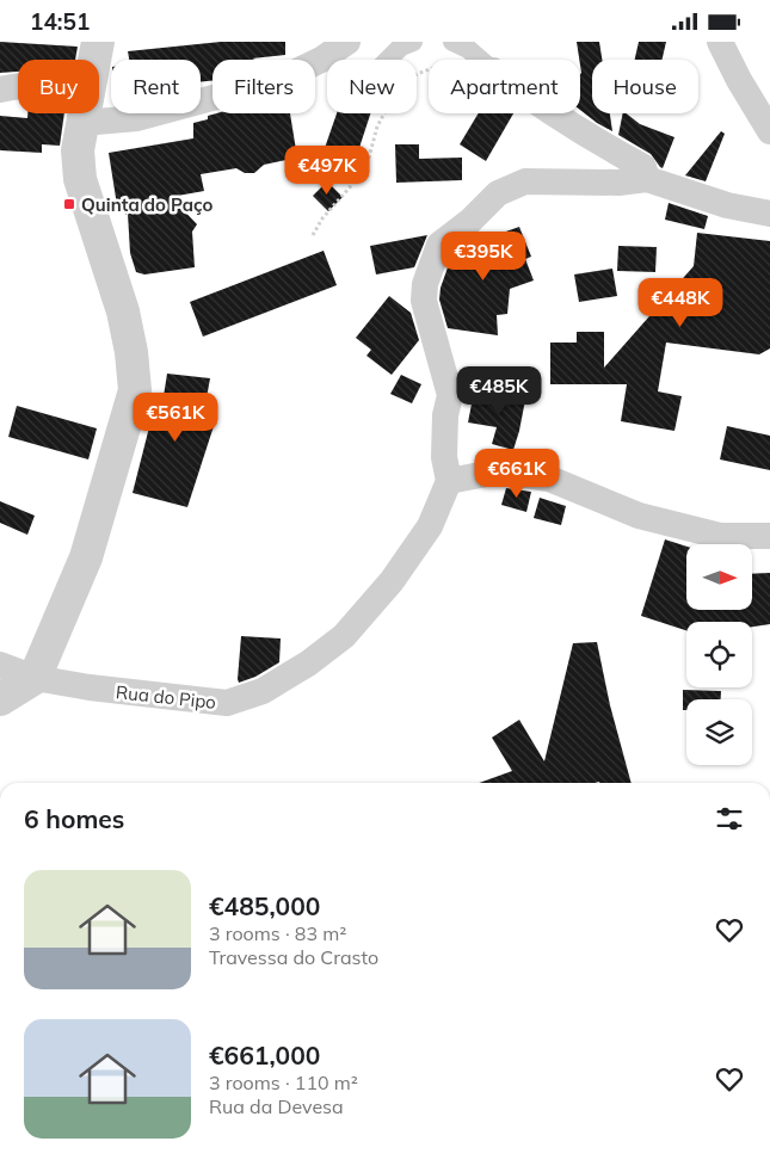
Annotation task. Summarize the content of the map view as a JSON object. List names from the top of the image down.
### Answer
{
  "streets": {
    "street": ["Rua do Pipo"]
  },
  "places": {
    "transit": ["Quinta do Paço"]
  },
  "north": "right",
  "page": {
    "status": "14:51",
    "chip": [
      "Buy",
      "Rent",
      "Filters",
      "New",
      "Apartment",
      "House"
    ],
    "price": [
      "€497K",
      "€395K",
      "€448K",
      "€485K",
      "€561K",
      "€661K"
    ],
    "heading": "6 homes",
    "list": [
      {
        "name": "€485,000",
        "note": "3 rooms · 83 m² · Travessa do Crasto"
      },
      {
        "name": "€661,000",
        "note": "3 rooms · 110 m² · Rua da Devesa"
      }
    ]
  }
}
